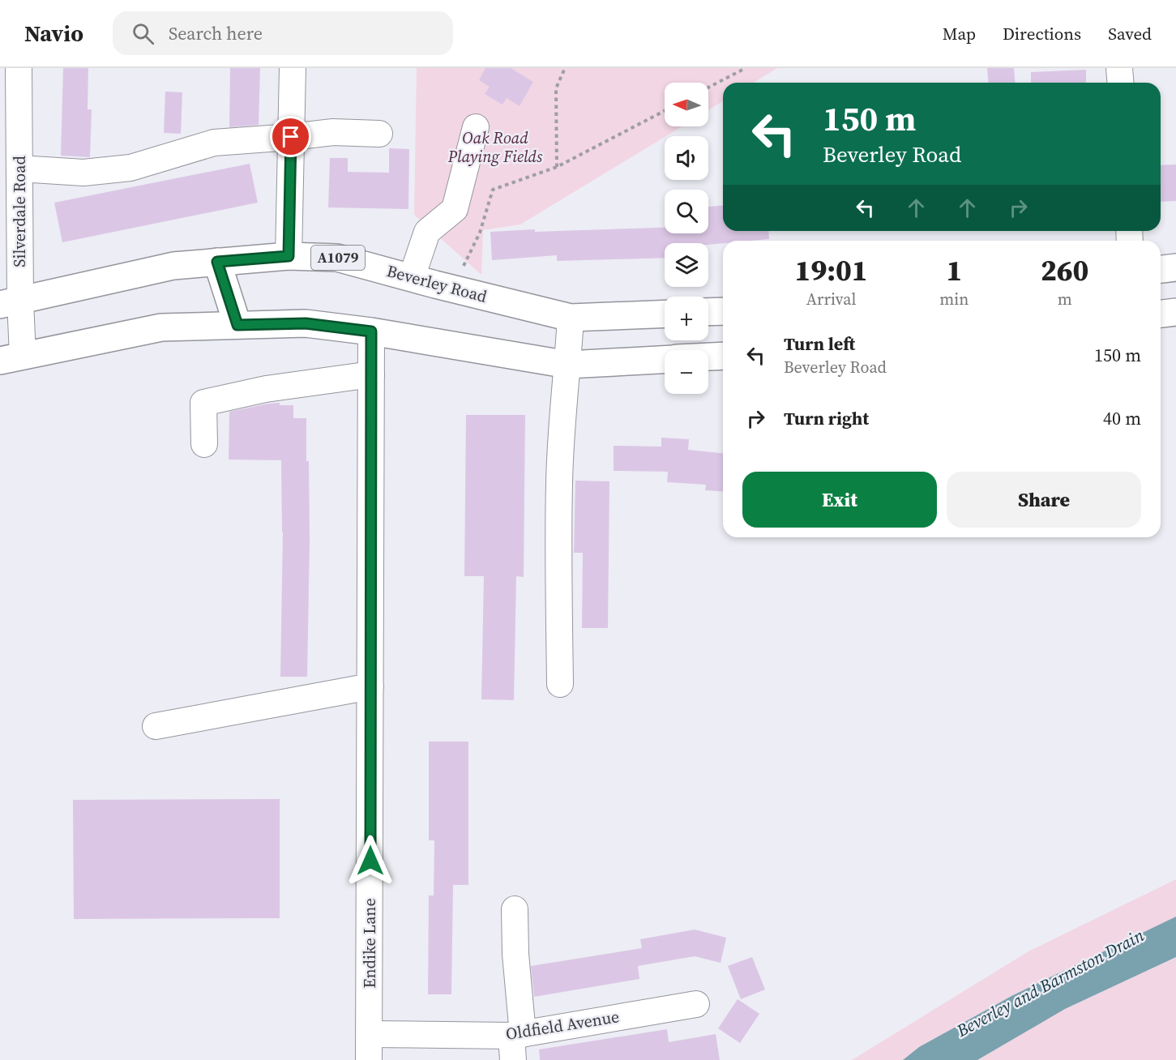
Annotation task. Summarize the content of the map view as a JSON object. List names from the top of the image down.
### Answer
{
  "streets": {
    "main road": ["A1079", "Beverley Road"],
    "street": ["Silverdale Road", "Endike Lane", "Oldfield Avenue"]
  },
  "crossings": [
    ["Silverdale Road", "Beverley Road"],
    ["Endike Lane", "Oldfield Avenue"]
  ],
  "water": ["Beverley and Barmston Drain"],
  "parks": ["Oak Road Playing Fields"],
  "north": "left",
  "page": {
    "header": "Navio",
    "search": "Search here",
    "nav": ["Map", "Directions", "Saved"],
    "map_buttons": ["+", "−"],
    "turn": ["150 m", "Beverley Road"],
    "eta": [
      "19:01",
      "Arrival",
      "1",
      "min",
      "260",
      "m"
    ],
    "list": [
      {
        "name": "Turn left",
        "note": "Beverley Road",
        "value": "150 m"
      },
      {
        "name": "Turn right",
        "value": "40 m"
      }
    ],
    "buttons": ["Exit", "Share"]
  }
}
